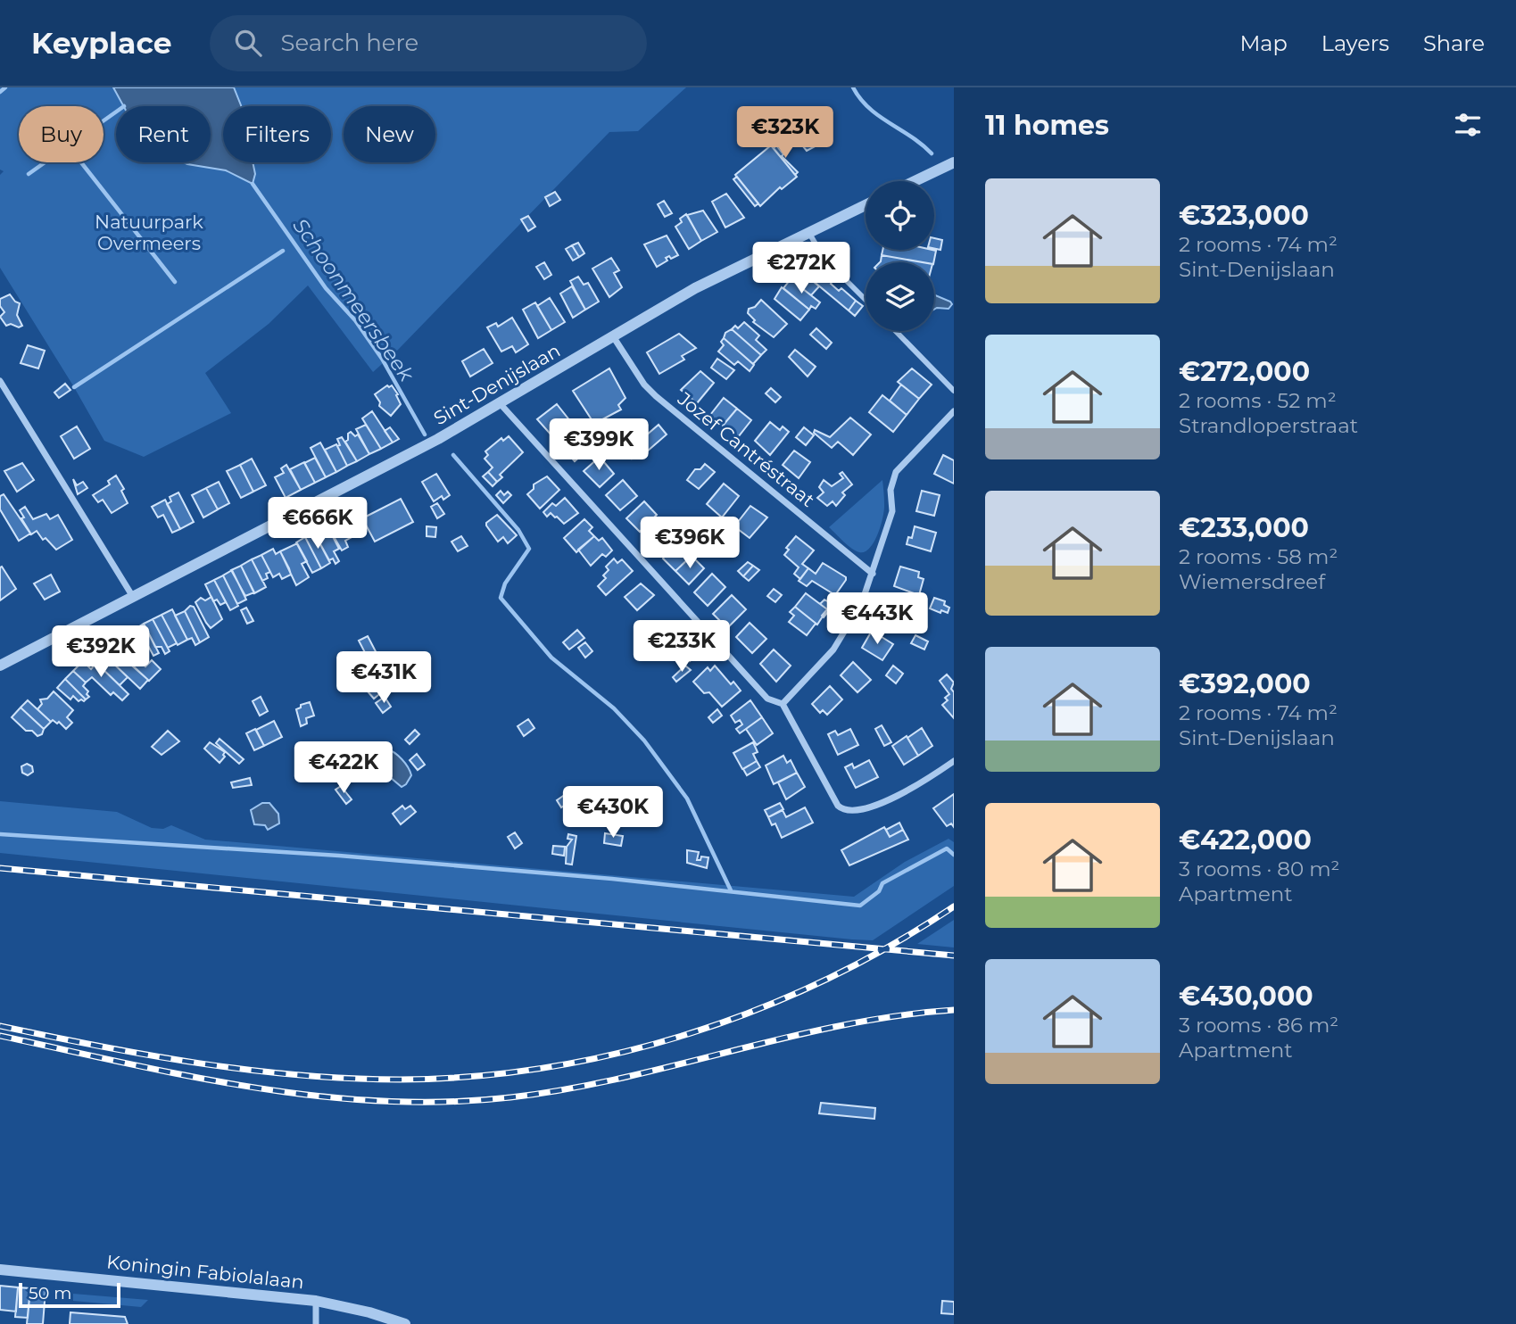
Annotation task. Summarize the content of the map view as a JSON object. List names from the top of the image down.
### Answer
{
  "streets": {
    "street": ["Sint-Denijslaan", "Jozef Cantréstraat", "Koningin Fabiolalaan"]
  },
  "crossings": [
    ["Sint-Denijslaan", "Jozef Cantréstraat"]
  ],
  "water": ["Schoonmeersbeek"],
  "parks": ["Natuurpark Overmeers"],
  "scale_bar": "50 m",
  "page": {
    "header": "Keyplace",
    "search": "Search here",
    "nav": ["Map", "Layers", "Share"],
    "heading": "11 homes",
    "price": [
      "€323K",
      "€272K",
      "€399K",
      "€666K",
      "€396K",
      "€443K",
      "€233K",
      "€392K",
      "€431K",
      "€422K",
      "€430K"
    ],
    "chip": [
      "Buy",
      "Rent",
      "Filters",
      "New"
    ],
    "list": [
      {
        "name": "€323,000",
        "note": "2 rooms · 74 m² · Sint-Denijslaan"
      },
      {
        "name": "€272,000",
        "note": "2 rooms · 52 m² · Strandloperstraat"
      },
      {
        "name": "€233,000",
        "note": "2 rooms · 58 m² · Wiemersdreef"
      },
      {
        "name": "€392,000",
        "note": "2 rooms · 74 m² · Sint-Denijslaan"
      },
      {
        "name": "€422,000",
        "note": "3 rooms · 80 m² · Apartment"
      },
      {
        "name": "€430,000",
        "note": "3 rooms · 86 m² · Apartment"
      }
    ],
    "scale": "50 m"
  }
}
